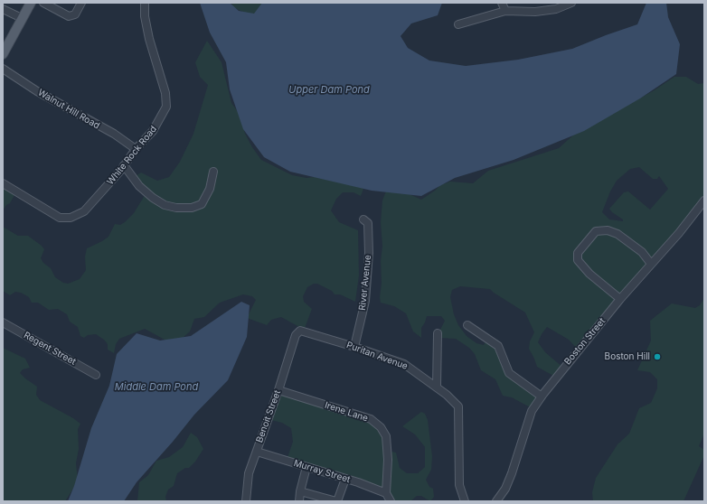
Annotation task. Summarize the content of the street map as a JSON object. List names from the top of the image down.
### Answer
{
  "streets": {
    "street": [
      "Walnut Hill Road",
      "White Rock Road",
      "River Avenue",
      "Boston Street",
      "Regent Street",
      "Puritan Avenue",
      "Irene Lane",
      "Benoit Street",
      "Murray Street"
    ]
  },
  "crossings": [
    ["Walnut Hill Road", "White Rock Road"],
    ["River Avenue", "Puritan Avenue"],
    ["Puritan Avenue", "Benoit Street"],
    ["Irene Lane", "Benoit Street"],
    ["Irene Lane", "Murray Street"],
    ["Benoit Street", "Murray Street"]
  ],
  "water": ["Upper Dam Pond", "Middle Dam Pond"],
  "places": ["Boston Hill"]
}
